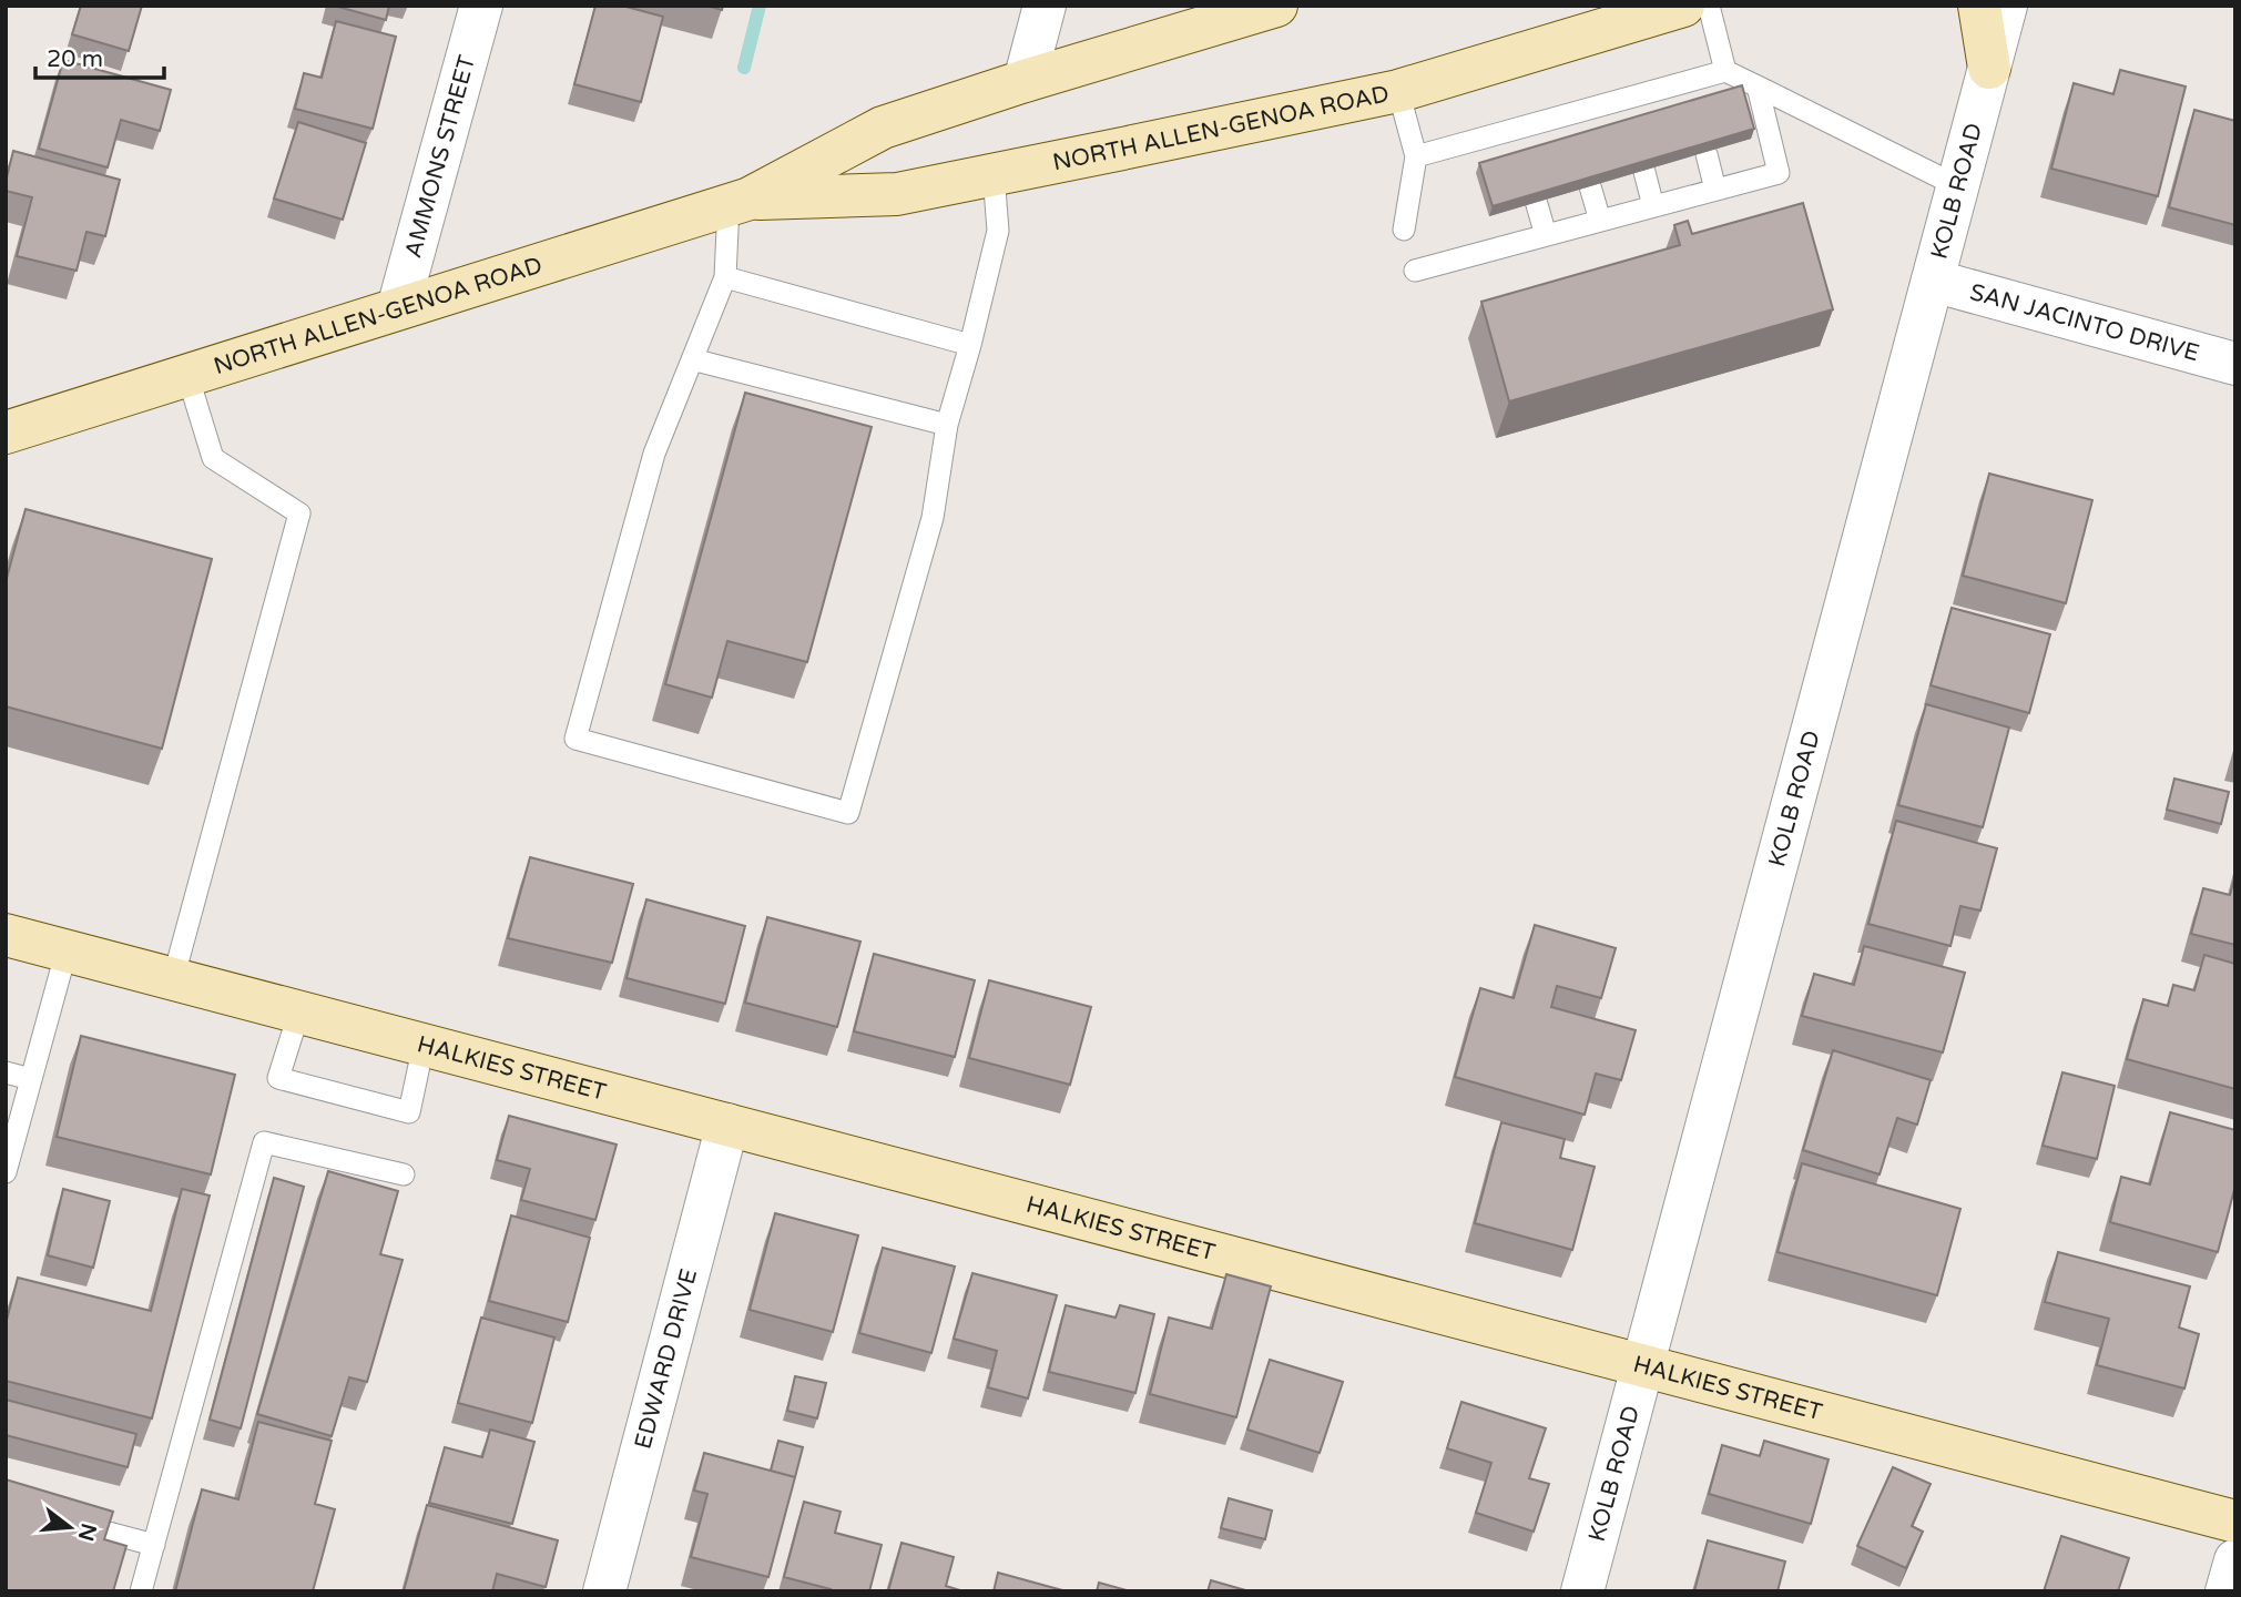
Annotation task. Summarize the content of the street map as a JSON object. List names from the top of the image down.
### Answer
{
  "streets": {
    "main road": ["NORTH ALLEN-GENOA ROAD", "HALKIES STREET"],
    "street": [
      "AMMONS STREET",
      "KOLB ROAD",
      "SAN JACINTO DRIVE",
      "EDWARD DRIVE"
    ]
  },
  "crossings": [
    ["NORTH ALLEN-GENOA ROAD", "AMMONS STREET"],
    ["KOLB ROAD", "SAN JACINTO DRIVE"],
    ["KOLB ROAD", "HALKIES STREET"],
    ["HALKIES STREET", "EDWARD DRIVE"]
  ],
  "scale_bar": "20 m",
  "north": "right"
}
